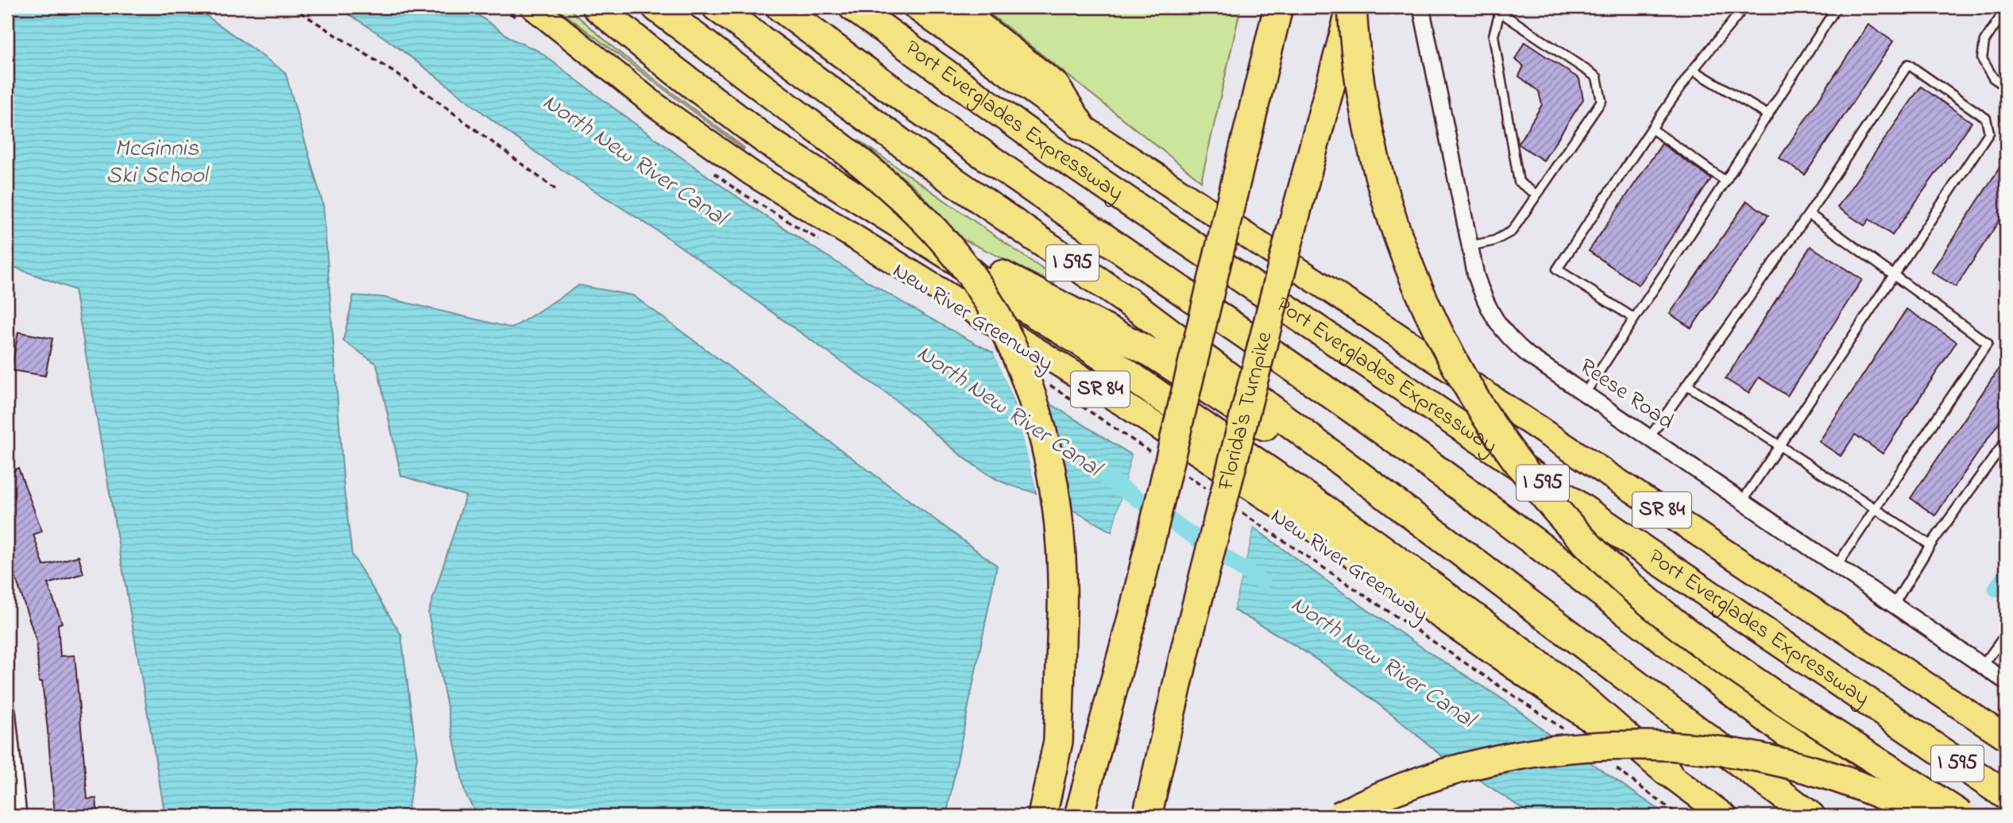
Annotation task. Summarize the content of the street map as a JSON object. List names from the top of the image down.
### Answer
{
  "streets": {
    "highway": ["Port Everglades Expressway", "I 595", "Florida's Turnpike"],
    "main road": ["SR 84"],
    "street": ["Reese Road"],
    "path": ["New River Greenway"]
  },
  "water": ["McGinnis Ski School", "North New River Canal"]
}
